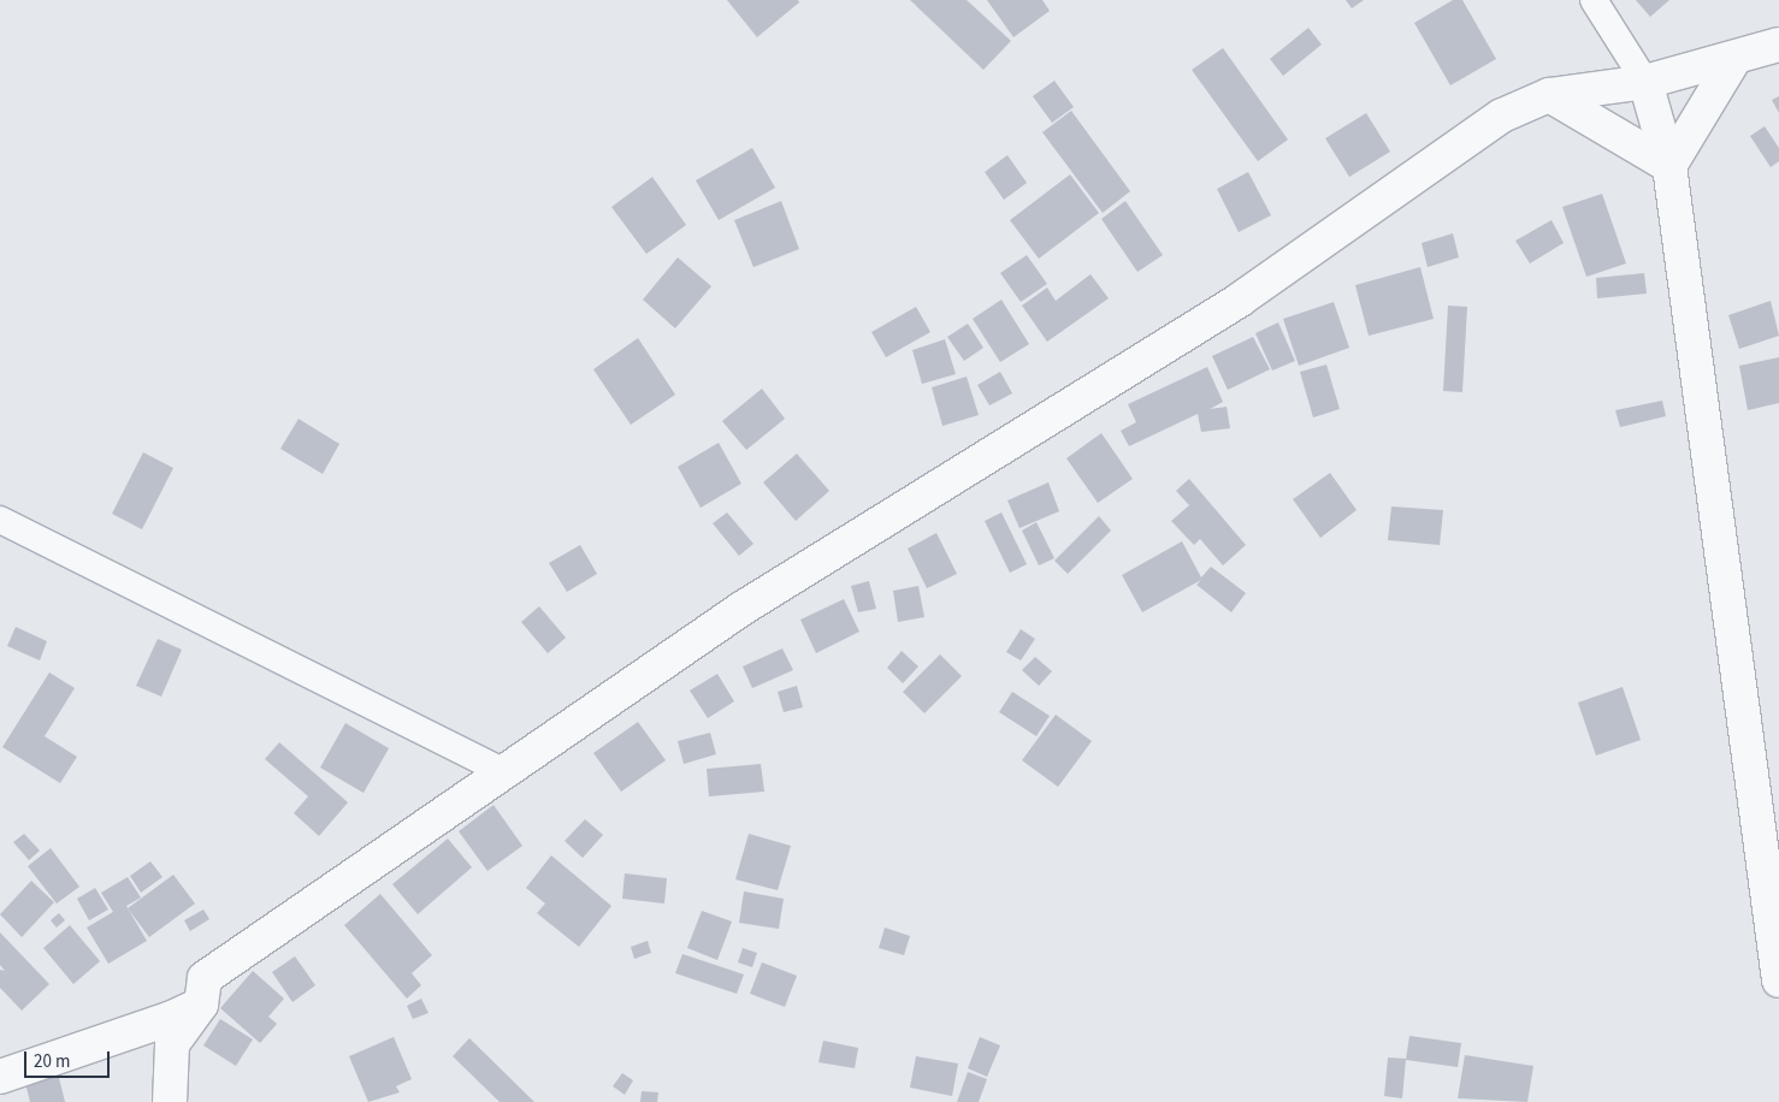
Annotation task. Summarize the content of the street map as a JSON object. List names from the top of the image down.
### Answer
{
  "scale_bar": "20 m"
}
